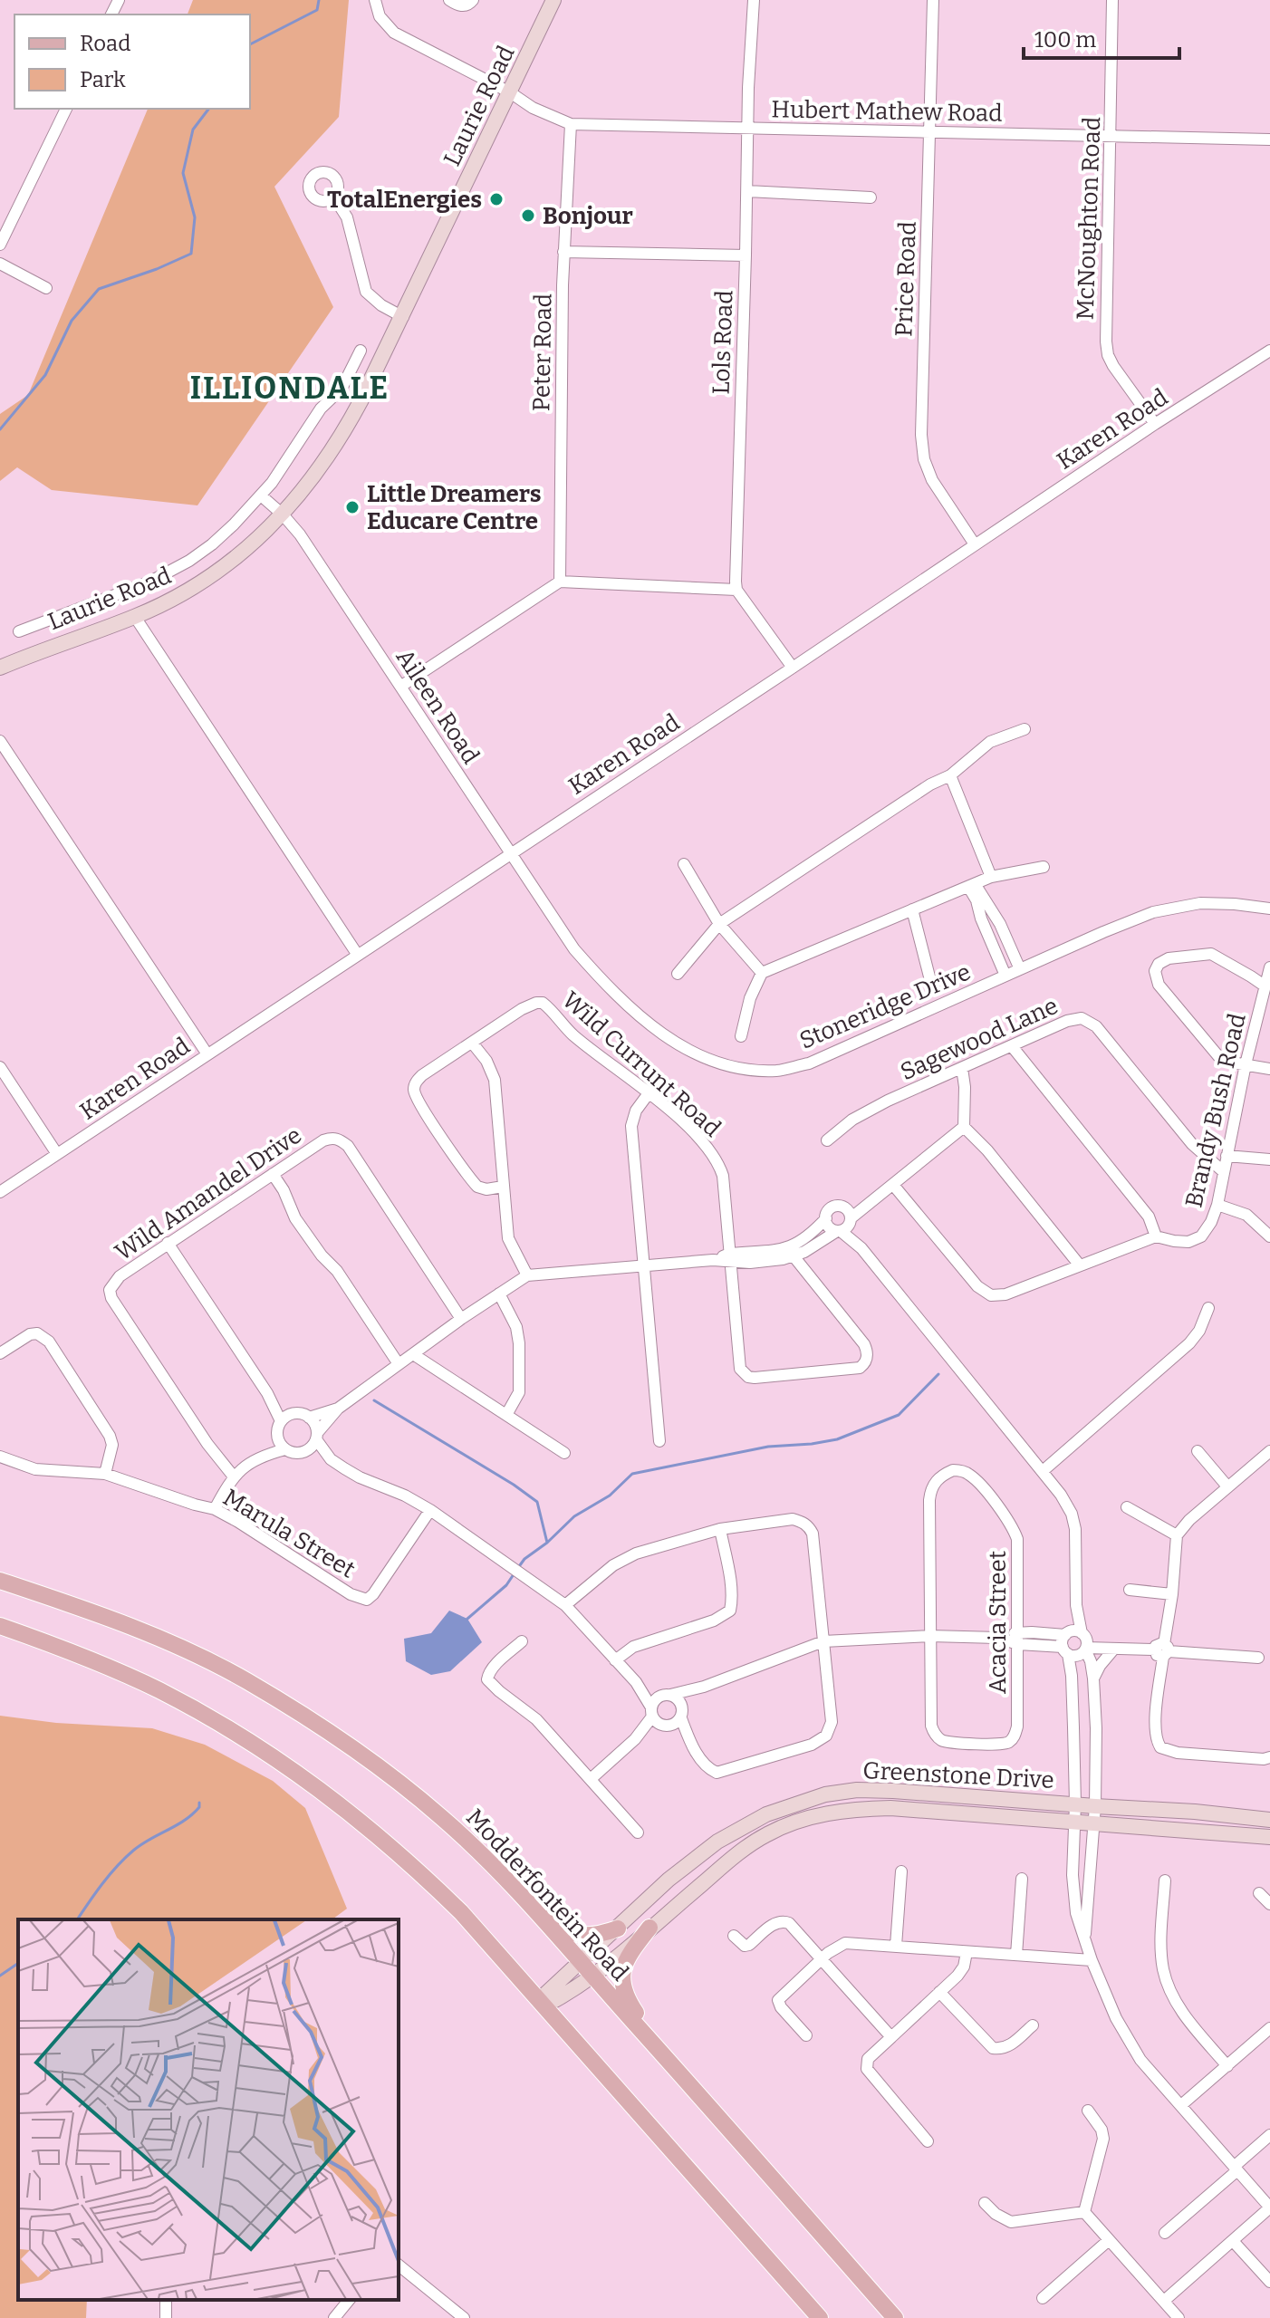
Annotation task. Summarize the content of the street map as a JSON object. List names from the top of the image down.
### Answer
{
  "streets": {
    "main road": ["Laurie Road", "Greenstone Drive", "Modderfontein Road"],
    "street": [
      "Hubert Mathew Road",
      "McNoughton Road",
      "Price Road",
      "Lols Road",
      "Peter Road",
      "Karen Road",
      "Aileen Road",
      "Stoneridge Drive",
      "Sagewood Lane",
      "Wild Currunt Road",
      "Brandy Bush Road",
      "Wild Amandel Drive",
      "Marula Street",
      "Acacia Street"
    ]
  },
  "crossings": [
    ["Laurie Road", "Hubert Mathew Road"],
    ["Laurie Road", "Aileen Road"],
    ["Hubert Mathew Road", "McNoughton Road"],
    ["Hubert Mathew Road", "Price Road"],
    ["Hubert Mathew Road", "Lols Road"],
    ["Hubert Mathew Road", "Peter Road"],
    ["McNoughton Road", "Karen Road"],
    ["Price Road", "Karen Road"],
    ["Karen Road", "Aileen Road"],
    ["Aileen Road", "Stoneridge Drive"],
    ["Sagewood Lane", "Brandy Bush Road"],
    ["Greenstone Drive", "Modderfontein Road"]
  ],
  "districts": ["ILLIONDALE"],
  "places": ["TotalEnergies", "Bonjour", "Little Dreamers Educare Centre"],
  "legend": ["Road", "Park"],
  "scale_bar": "100 m"
}
